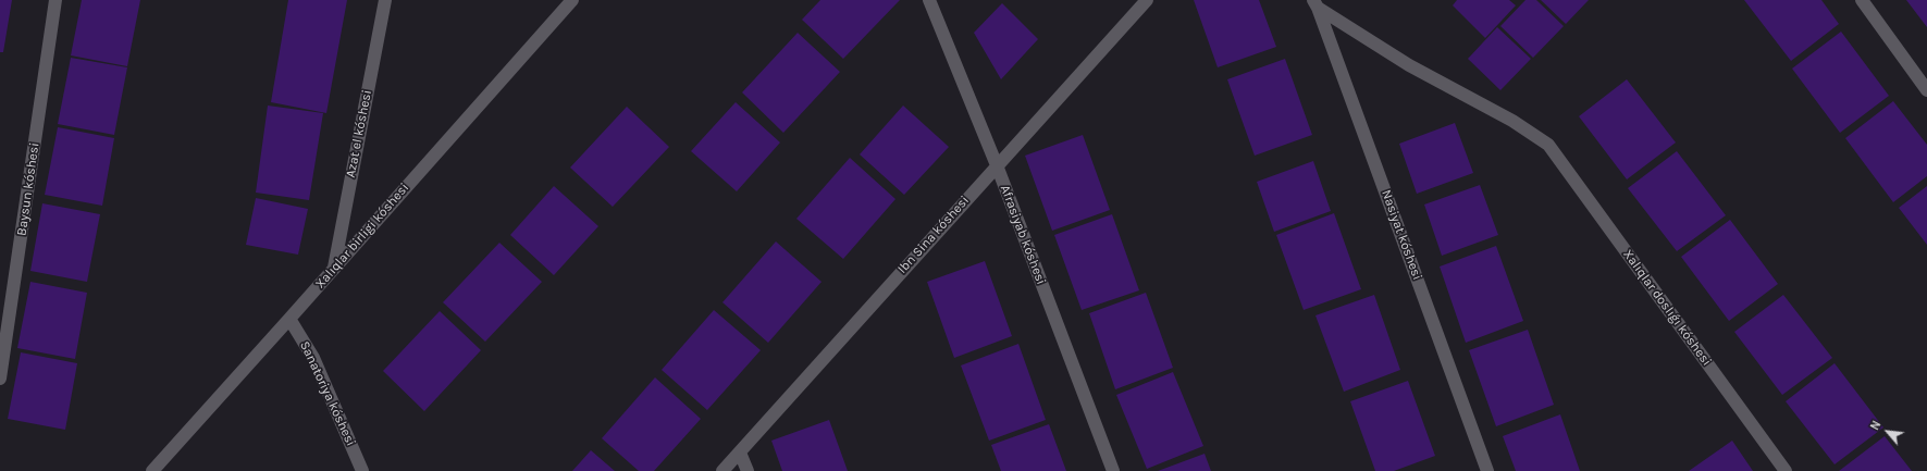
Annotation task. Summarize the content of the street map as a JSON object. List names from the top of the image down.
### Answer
{
  "streets": {
    "street": [
      "Azat el kóshesi",
      "Baysun kóshesi",
      "Ibn Sina kóshesi",
      "Afrasiyab kóshesi",
      "Nasiyat kóshesi",
      "Xalıqlar birligi kóshesi",
      "Xalıqlar doslıǵı kóshesi",
      "Sanatoriya kóshesi"
    ]
  },
  "crossings": [
    ["Azat el kóshesi", "Xalıqlar birligi kóshesi"],
    ["Ibn Sina kóshesi", "Afrasiyab kóshesi"],
    ["Nasiyat kóshesi", "Xalıqlar doslıǵı kóshesi"],
    ["Xalıqlar birligi kóshesi", "Sanatoriya kóshesi"]
  ],
  "north": "top left"
}
